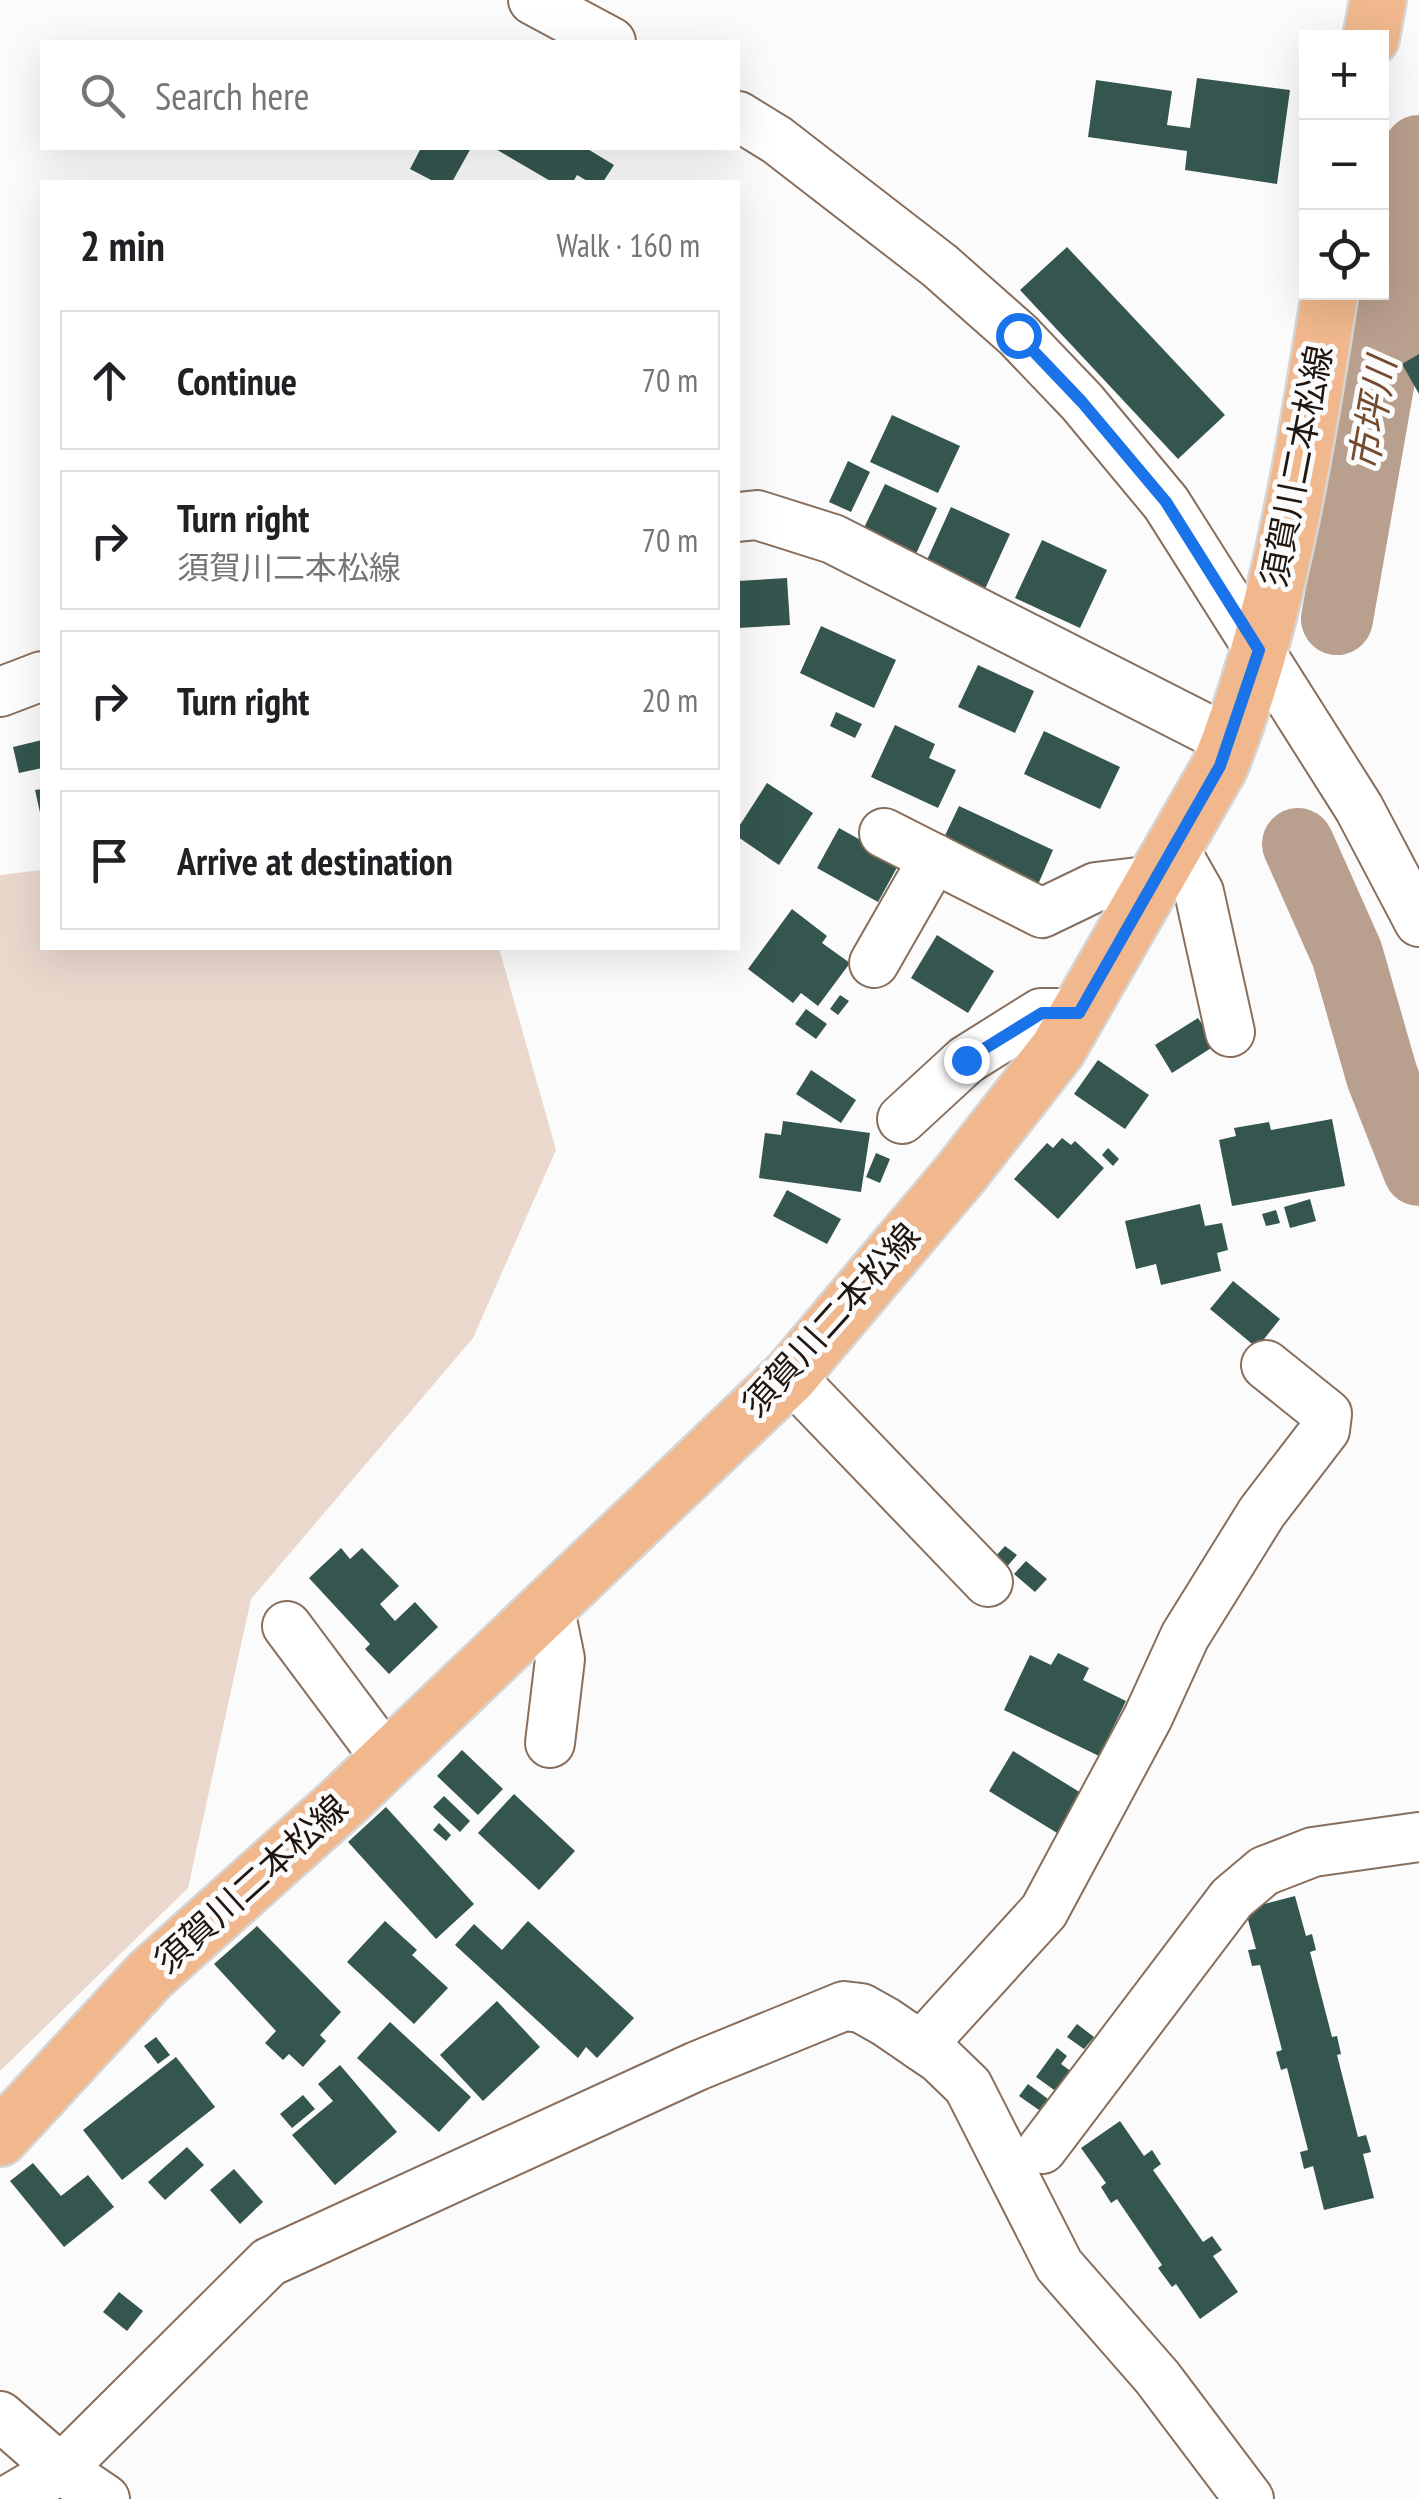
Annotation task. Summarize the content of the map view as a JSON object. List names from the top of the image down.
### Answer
{
  "streets": {
    "main road": ["須賀川二本松線"]
  },
  "water": ["市坪川"],
  "page": {
    "map_buttons": ["+", "−"],
    "search": "Search here",
    "heading": ["2 min", "Walk · 160 m"],
    "list": [
      ["Continue", "70 m"],
      ["Turn right", "須賀川二本松線", "70 m"],
      ["Turn right", "20 m"],
      "Arrive at destination"
    ]
  }
}
